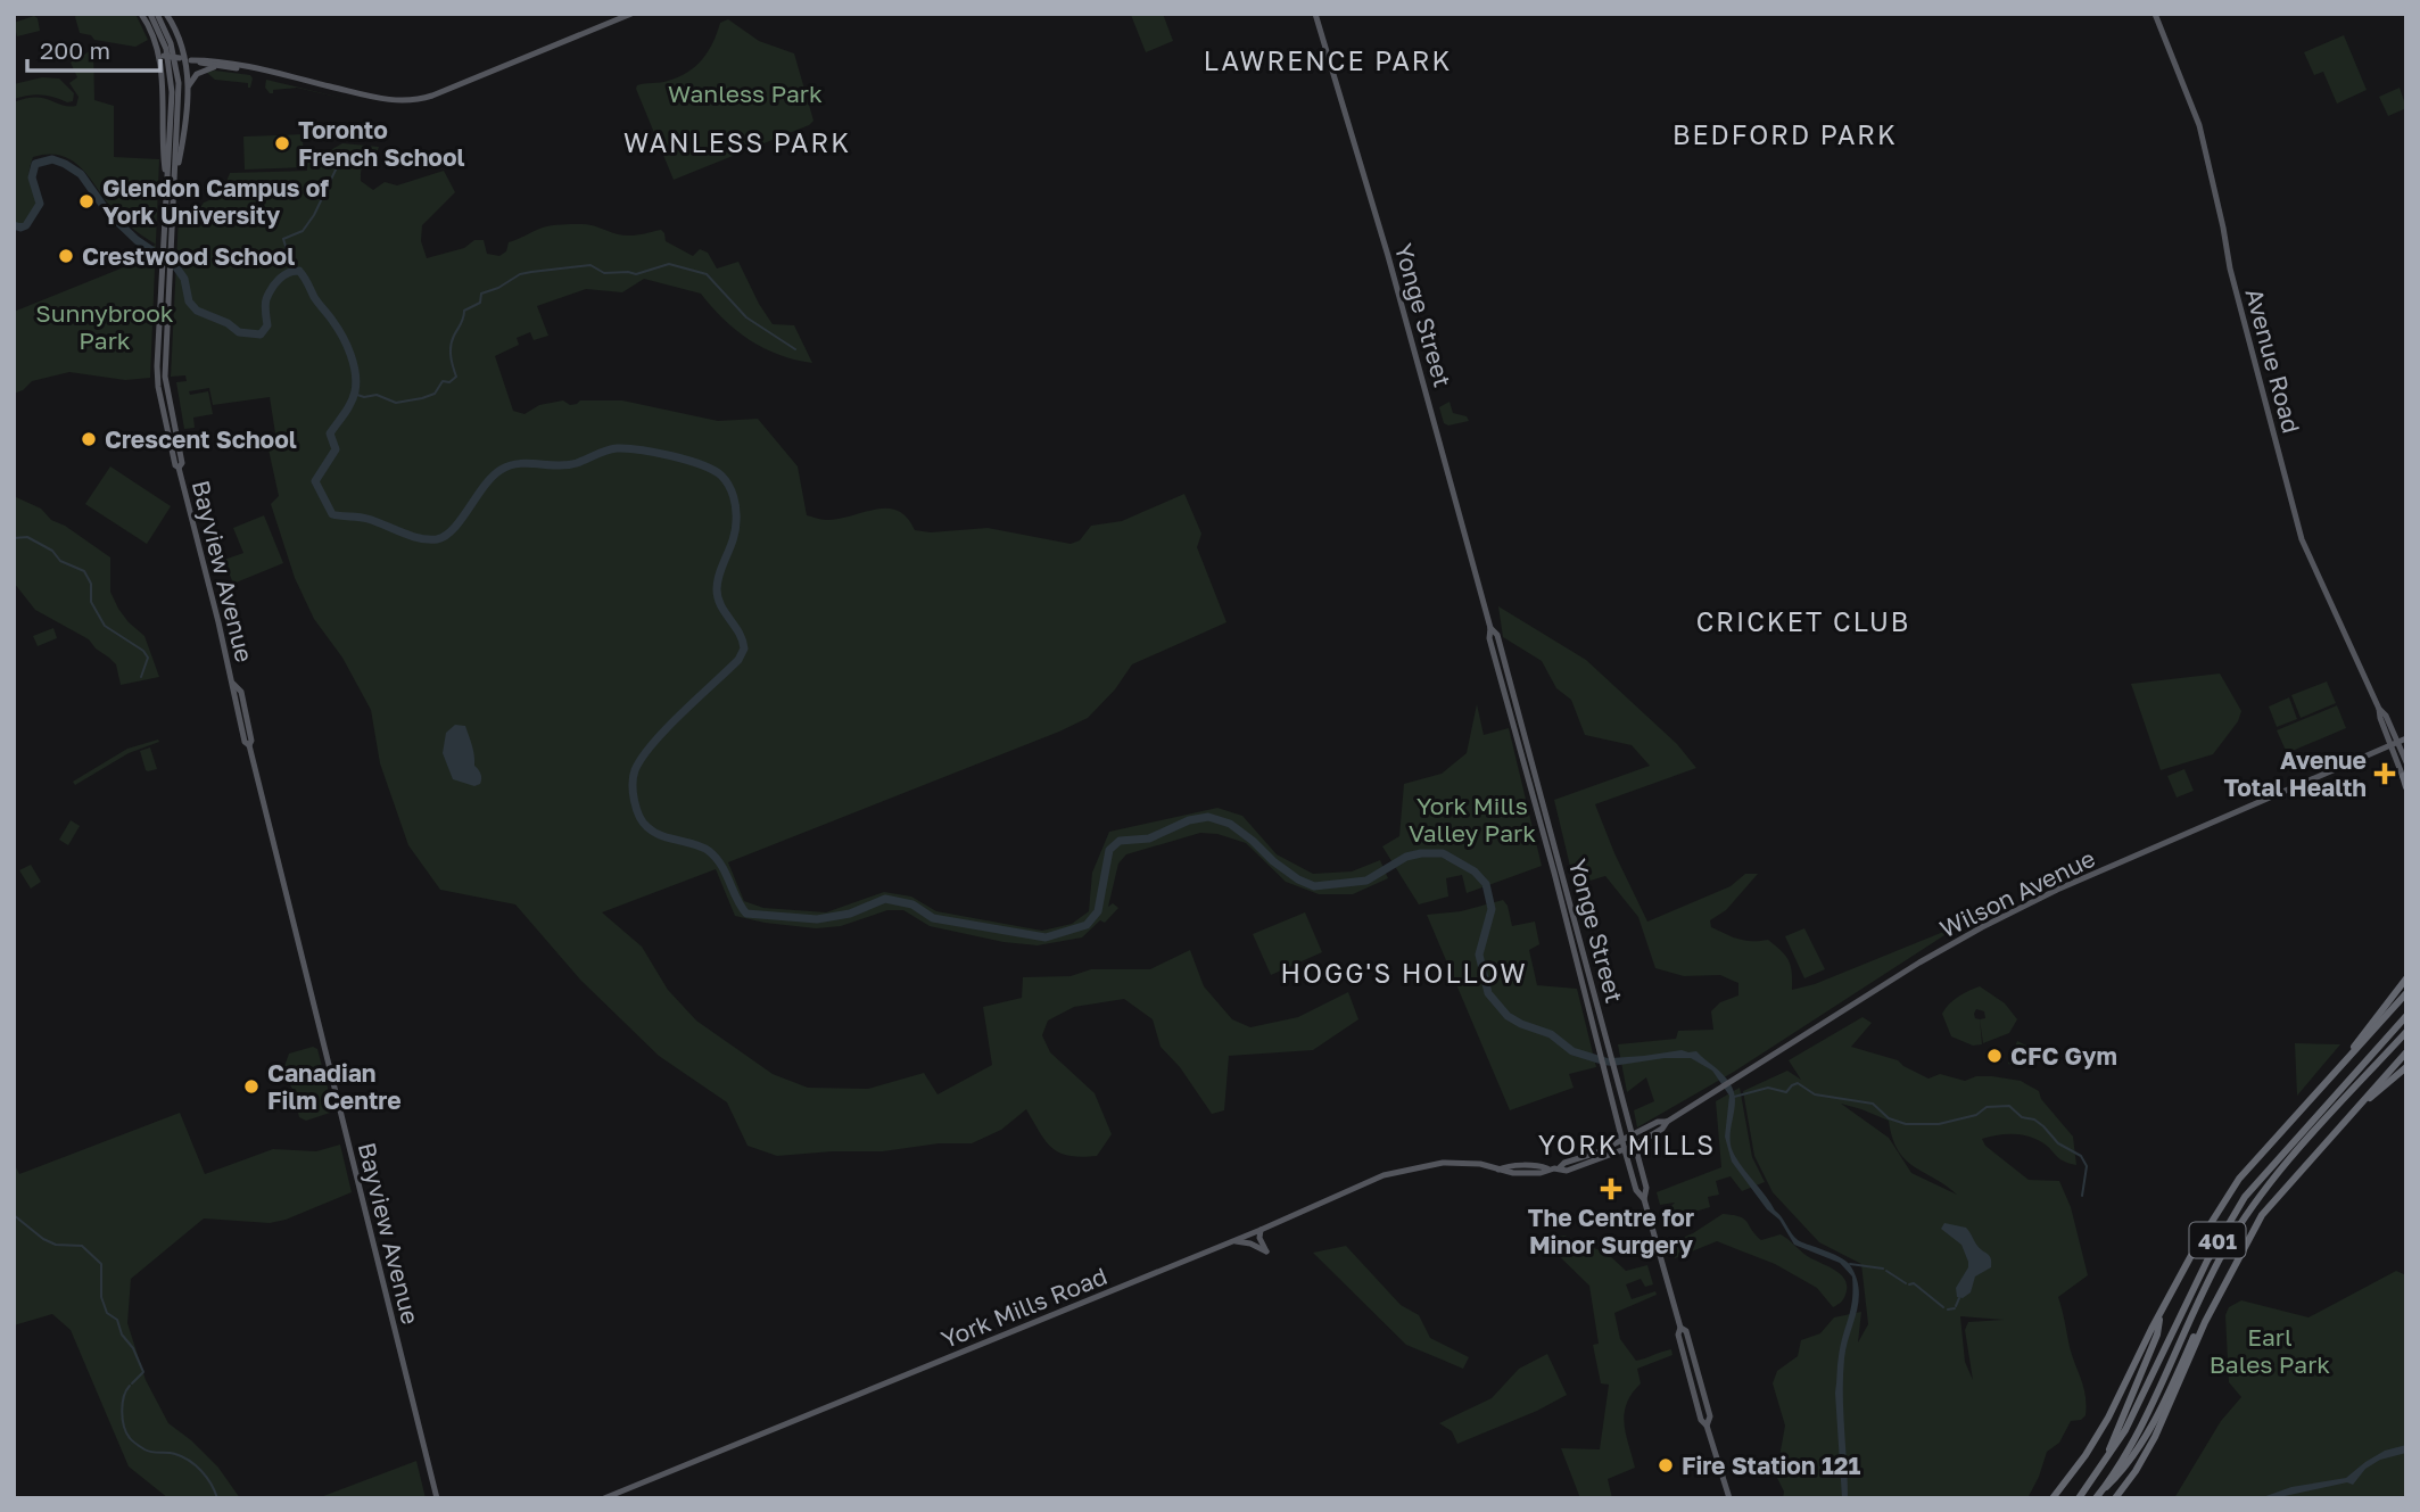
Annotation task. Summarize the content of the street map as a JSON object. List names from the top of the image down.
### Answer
{
  "streets": {
    "highway": ["401"],
    "main road": [
      "Yonge Street",
      "Avenue Road",
      "Bayview Avenue",
      "Wilson Avenue",
      "York Mills Road"
    ]
  },
  "crossings": [
    ["Yonge Street", "Wilson Avenue"],
    ["Yonge Street", "York Mills Road"],
    ["Avenue Road", "Wilson Avenue"],
    ["Wilson Avenue", "York Mills Road"]
  ],
  "districts": [
    "LAWRENCE PARK",
    "BEDFORD PARK",
    "WANLESS PARK",
    "CRICKET CLUB",
    "HOGG'S HOLLOW",
    "YORK MILLS"
  ],
  "parks": [
    "Wanless Park",
    "Sunnybrook Park",
    "York Mills Valley Park",
    "Earl Bales Park"
  ],
  "places": {
    "other": [
      "Toronto French School",
      "Glendon Campus of York University",
      "Crestwood School",
      "Crescent School",
      "CFC Gym",
      "Canadian Film Centre",
      "Fire Station 121"
    ],
    "health": ["Avenue Total Health", "The Centre for Minor Surgery"]
  },
  "scale_bar": "200 m"
}
